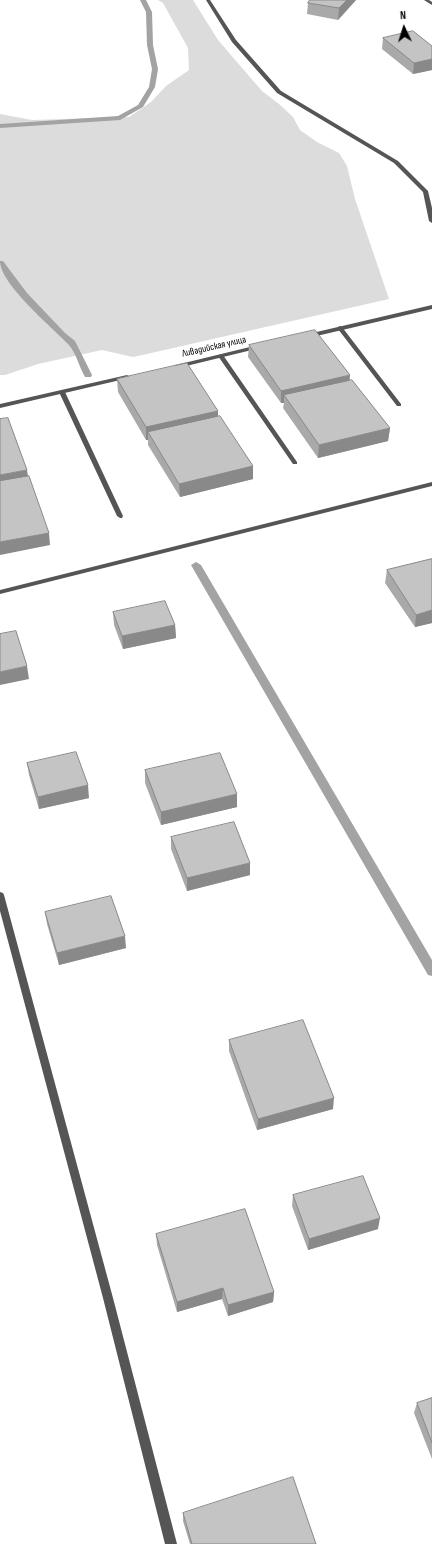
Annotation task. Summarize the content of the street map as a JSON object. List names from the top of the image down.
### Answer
{
  "streets": {
    "street": ["Ливадийская улица"]
  },
  "north": "top"
}
